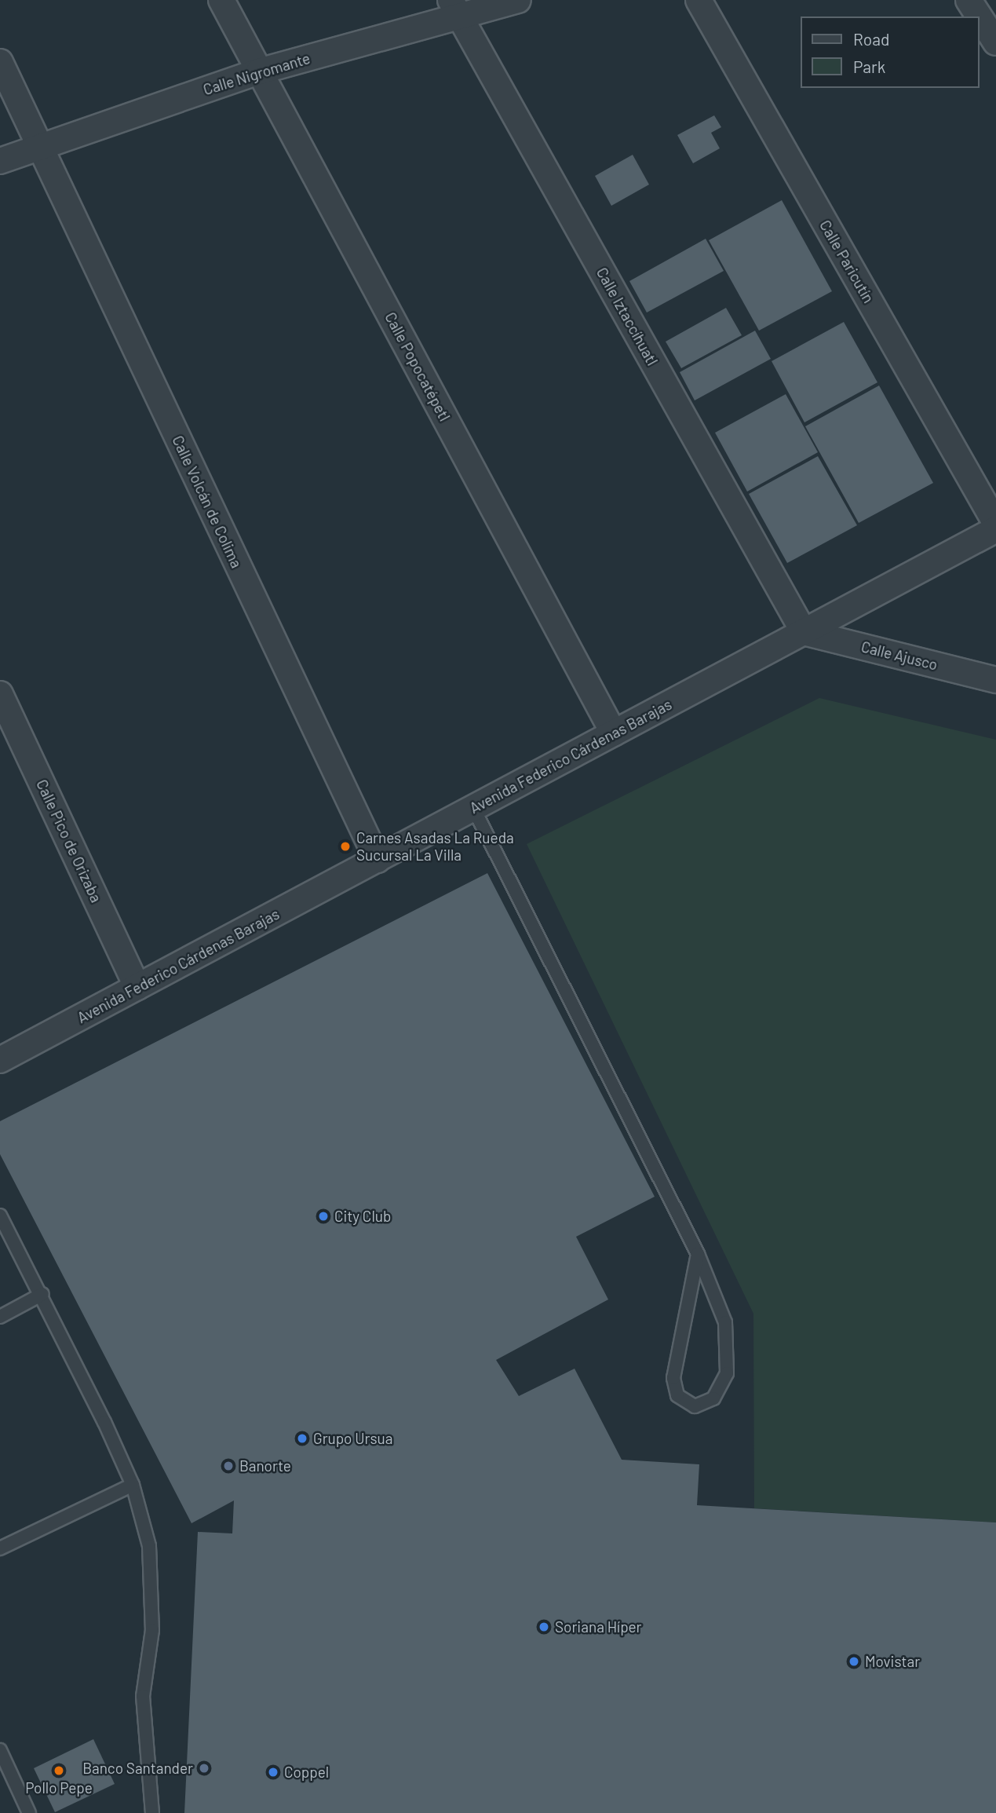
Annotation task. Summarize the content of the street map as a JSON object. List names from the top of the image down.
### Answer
{
  "streets": {
    "street": [
      "Calle Nigromante",
      "Calle Paricutín",
      "Calle Iztaccíhuatl",
      "Calle Popocatépetl",
      "Calle Volcán de Colima",
      "Calle Ajusco",
      "Avenida Federico Cárdenas Barajas",
      "Calle Pico de Orizaba"
    ]
  },
  "crossings": [
    ["Calle Nigromante", "Calle Iztaccíhuatl"],
    ["Calle Nigromante", "Calle Popocatépetl"],
    ["Calle Nigromante", "Calle Volcán de Colima"],
    ["Calle Iztaccíhuatl", "Calle Ajusco"],
    ["Calle Iztaccíhuatl", "Avenida Federico Cárdenas Barajas"],
    ["Calle Popocatépetl", "Avenida Federico Cárdenas Barajas"],
    ["Calle Volcán de Colima", "Avenida Federico Cárdenas Barajas"],
    ["Calle Ajusco", "Avenida Federico Cárdenas Barajas"],
    ["Avenida Federico Cárdenas Barajas", "Calle Pico de Orizaba"]
  ],
  "places": [
    "Carnes Asadas La Rueda Sucursal La Villa",
    "City Club",
    "Grupo Ursua",
    "Banorte",
    "Soriana Híper",
    "Movistar",
    "Banco Santander",
    "Pollo Pepe",
    "Coppel"
  ],
  "legend": ["Road", "Park"]
}
